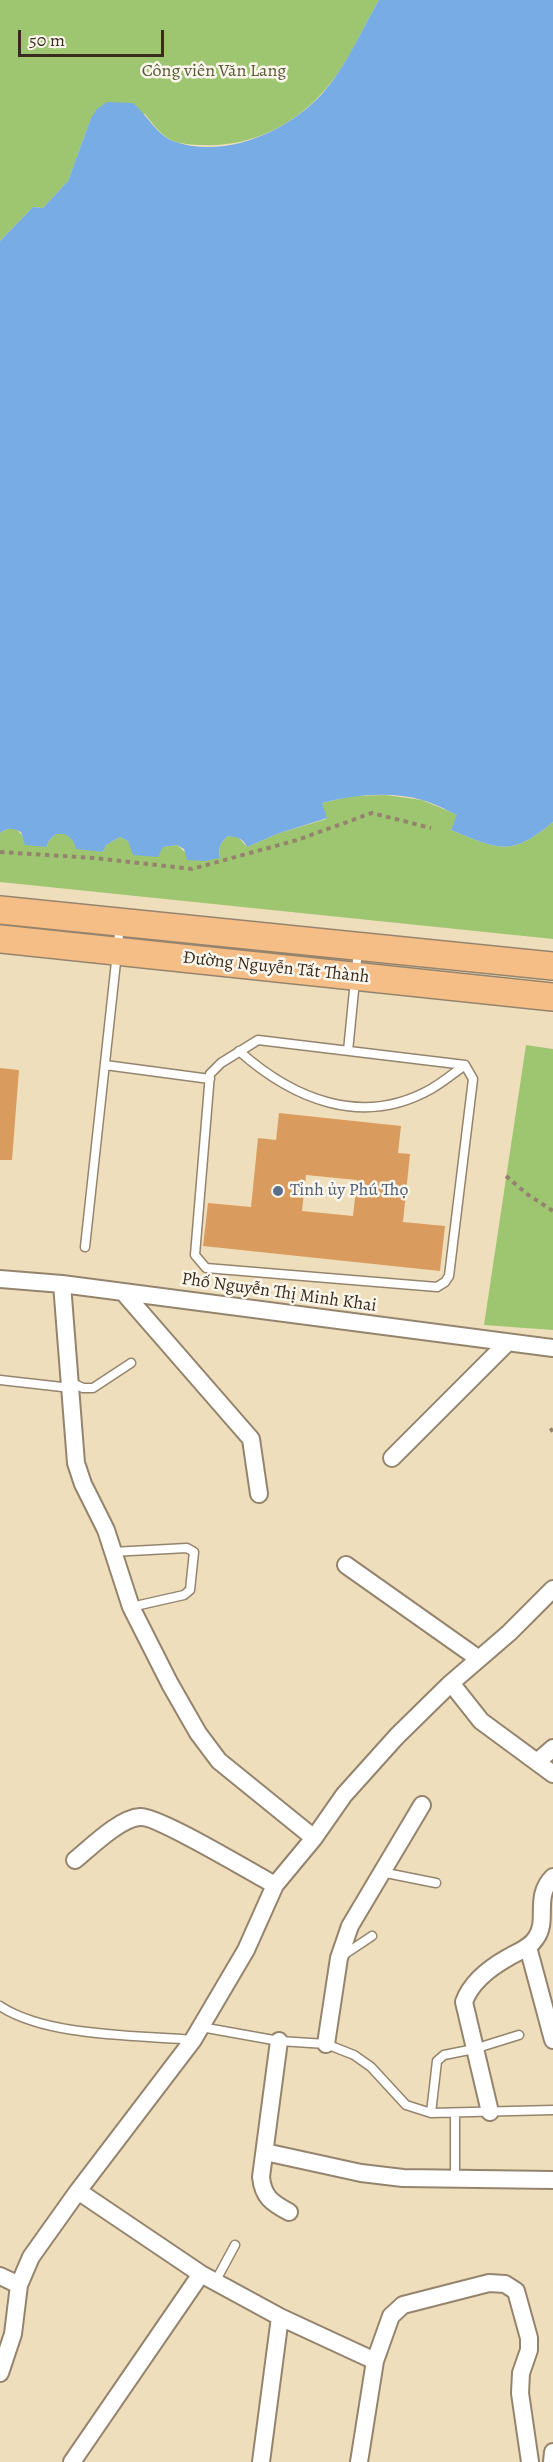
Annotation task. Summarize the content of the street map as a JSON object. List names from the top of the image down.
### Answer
{
  "streets": {
    "main road": ["Đường Nguyễn Tất Thành"],
    "street": ["Phố Nguyễn Thị Minh Khai"]
  },
  "parks": ["Công viên Văn Lang"],
  "places": ["Tỉnh ủy Phú Thọ"],
  "scale_bar": "50 m"
}
